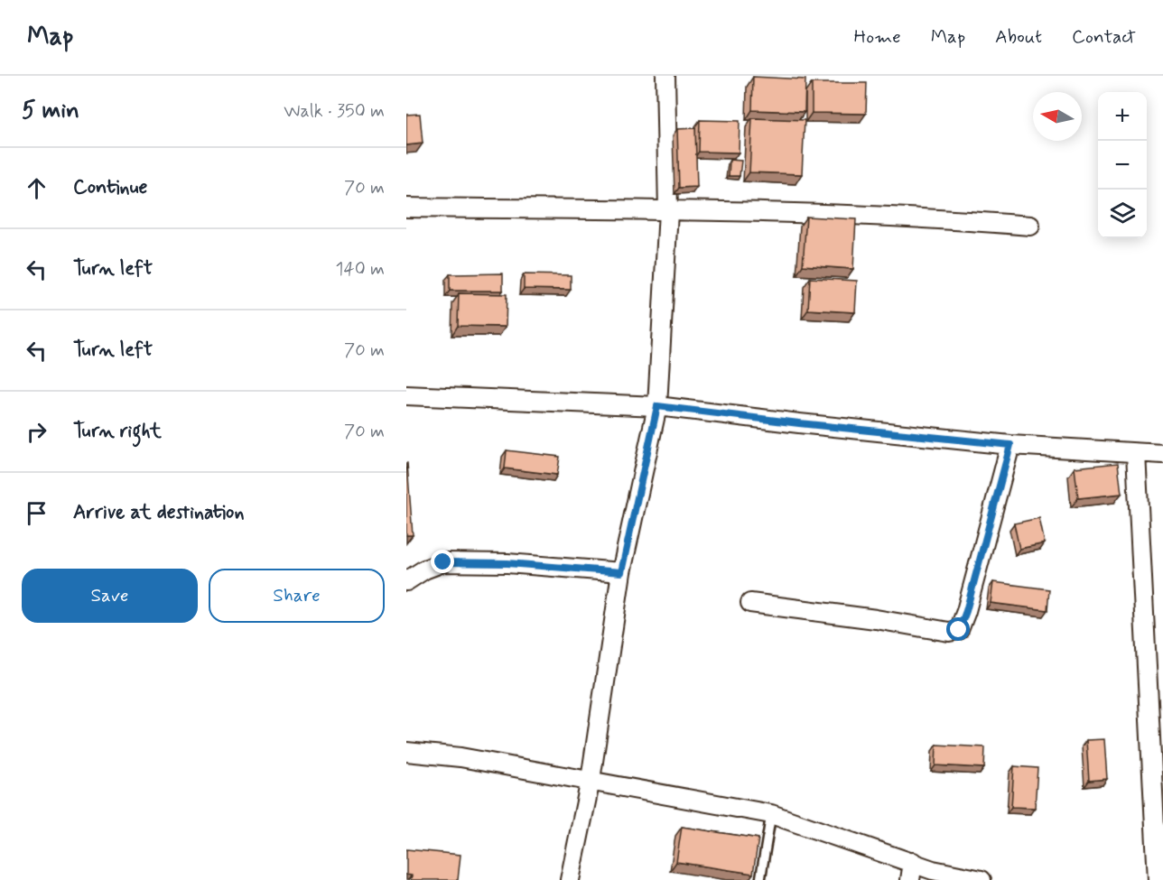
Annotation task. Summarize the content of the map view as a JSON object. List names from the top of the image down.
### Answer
{
  "north": "left",
  "page": {
    "header": "Map",
    "nav": [
      "Home",
      "Map",
      "About",
      "Contact"
    ],
    "heading": ["5 min", "Walk · 350 m"],
    "map_buttons": ["+", "−"],
    "list": [
      ["Continue", "70 m"],
      ["Turn left", "140 m"],
      ["Turn left", "70 m"],
      ["Turn right", "70 m"],
      "Arrive at destination"
    ],
    "buttons": ["Save", "Share"]
  }
}
